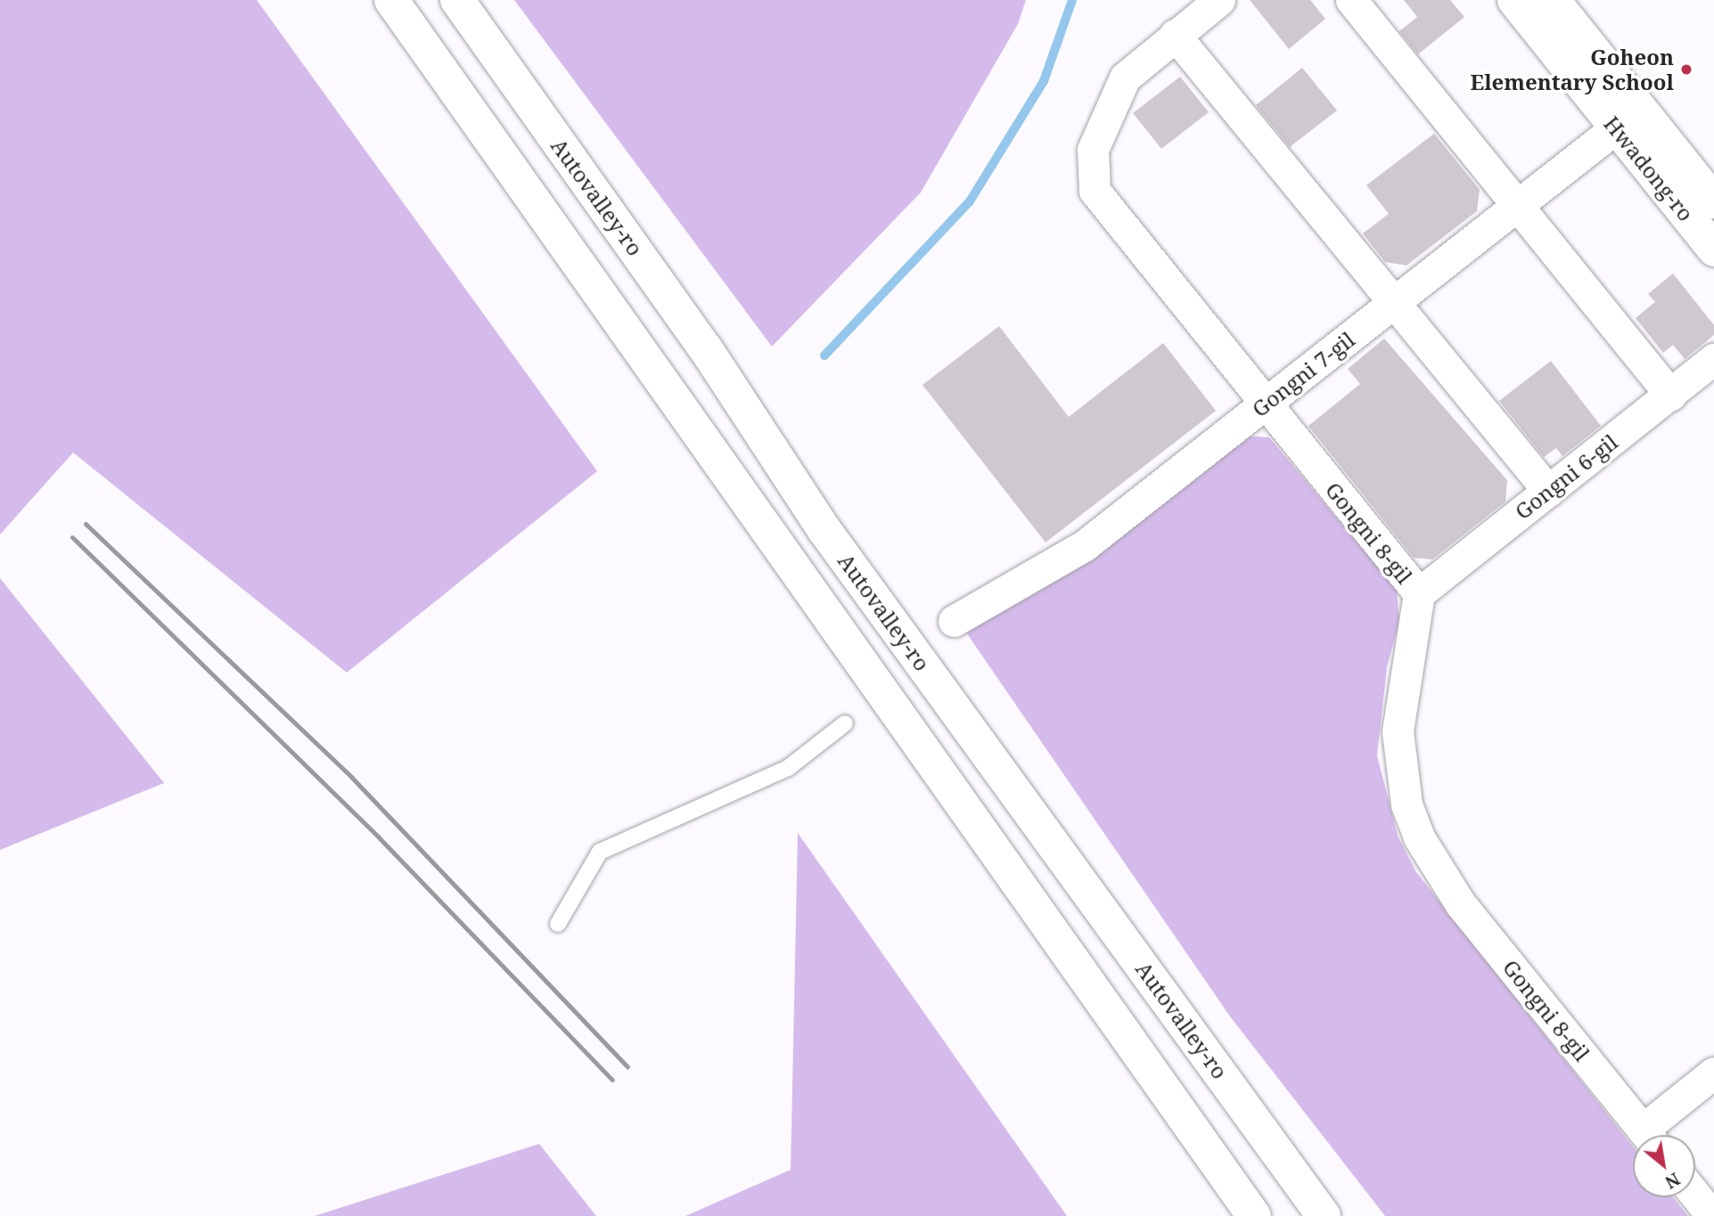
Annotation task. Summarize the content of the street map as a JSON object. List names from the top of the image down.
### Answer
{
  "streets": {
    "main road": ["Hwadong-ro", "Autovalley-ro"],
    "street": ["Gongni 7-gil", "Gongni 6-gil", "Gongni 8-gil"]
  },
  "crossings": [
    ["Hwadong-ro", "Gongni 7-gil"],
    ["Gongni 7-gil", "Gongni 8-gil"],
    ["Gongni 6-gil", "Gongni 8-gil"]
  ],
  "places": ["Goheon Elementary School"],
  "north": "bottom right"
}
